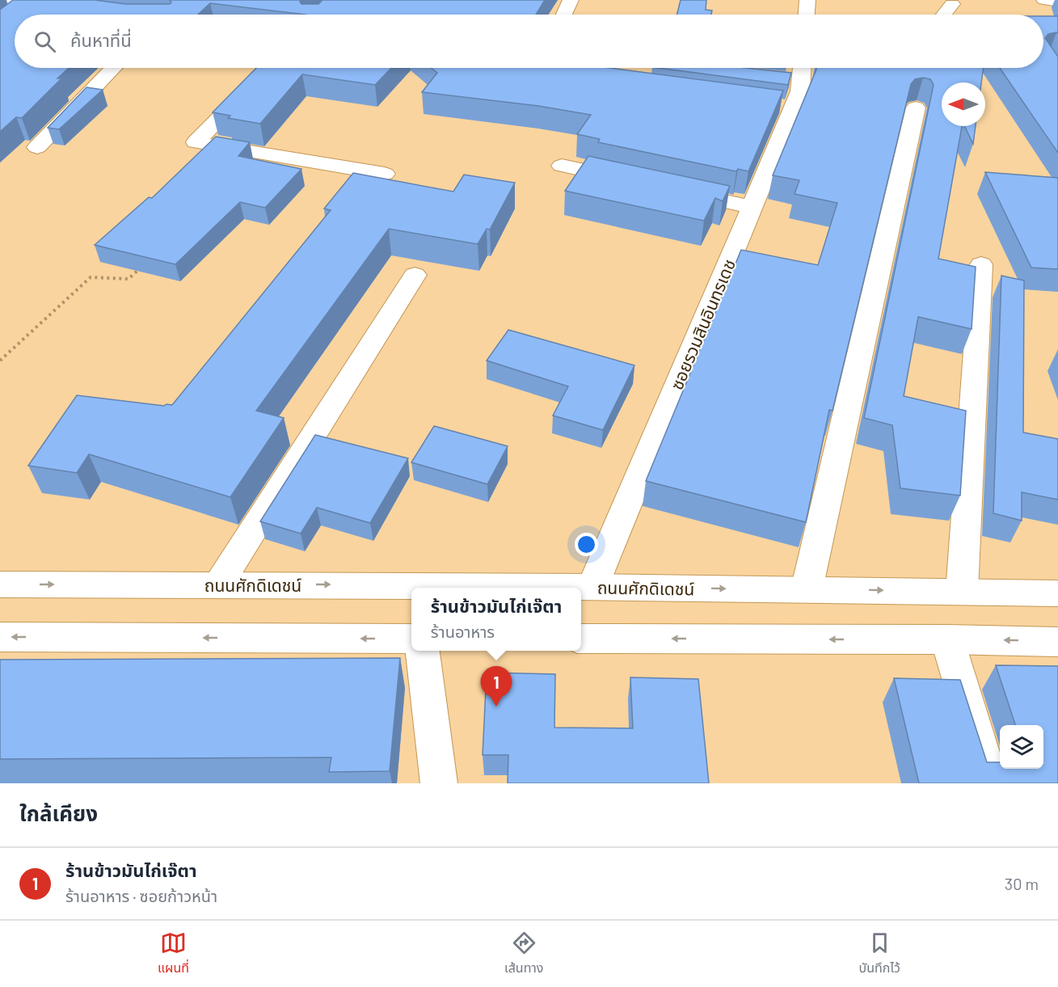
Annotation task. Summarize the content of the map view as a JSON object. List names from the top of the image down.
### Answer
{
  "streets": {
    "street": ["ซอยรวมสินอินทรเดช", "ถนนศักดิเดชน์"]
  },
  "crossings": [
    ["ซอยรวมสินอินทรเดช", "ถนนศักดิเดชน์"]
  ],
  "north": "left",
  "page": {
    "search": "ค้นหาที่นี่",
    "popup": ["ร้านข้าวมันไก่เจ๊ตา", "ร้านอาหาร"],
    "pins": "1",
    "heading": "ใกล้เคียง",
    "list": [
      {
        "mark": "1",
        "name": "ร้านข้าวมันไก่เจ๊ตา",
        "note": "ร้านอาหาร · ซอยก้าวหน้า",
        "value": "30 m"
      }
    ],
    "nav": ["แผนที่", "เส้นทาง", "บันทึกไว้"]
  }
}
